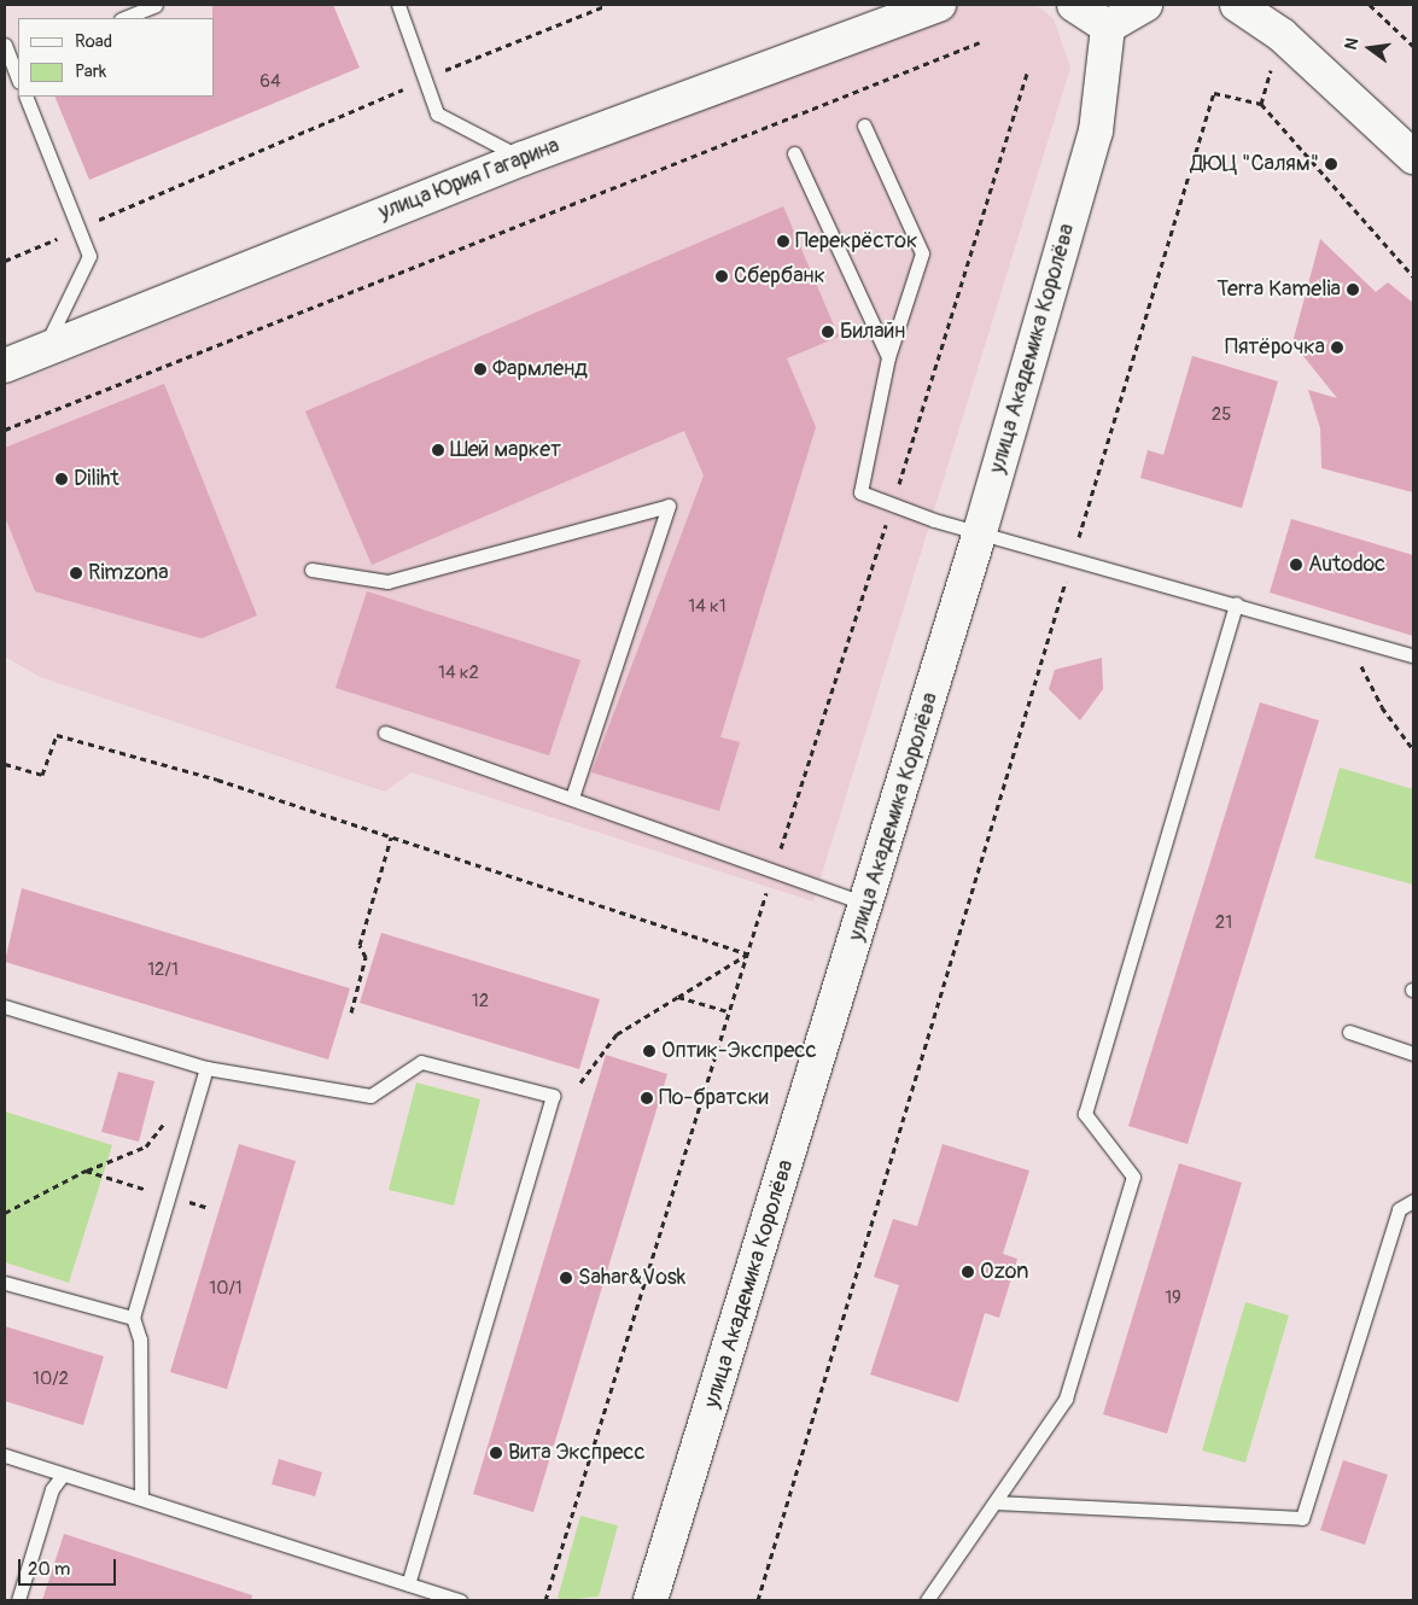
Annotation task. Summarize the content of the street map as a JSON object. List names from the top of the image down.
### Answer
{
  "streets": {
    "street": ["улица Юрия Гагарина", "улица Академика Королёва"]
  },
  "places": [
    "ДЮЦ \"Салям\"",
    "Перекрёсток",
    "Сбербанк",
    "Terra Kamelia",
    "Билайн",
    "Пятёрочка",
    "Фармленд",
    "Шей маркет",
    "Diliht",
    "Autodoc",
    "Rimzona",
    "Оптик-Экспресс",
    "По-братски",
    "Ozon",
    "Sahar&Vosk",
    "Вита Экспресс"
  ],
  "house_numbers": [
    "64",
    "25",
    "14 к1",
    "14 к2",
    "21",
    "12/1",
    "12",
    "10/1",
    "19",
    "10/2"
  ],
  "legend": ["Road", "Park"],
  "scale_bar": "20 m",
  "north": "left"
}
